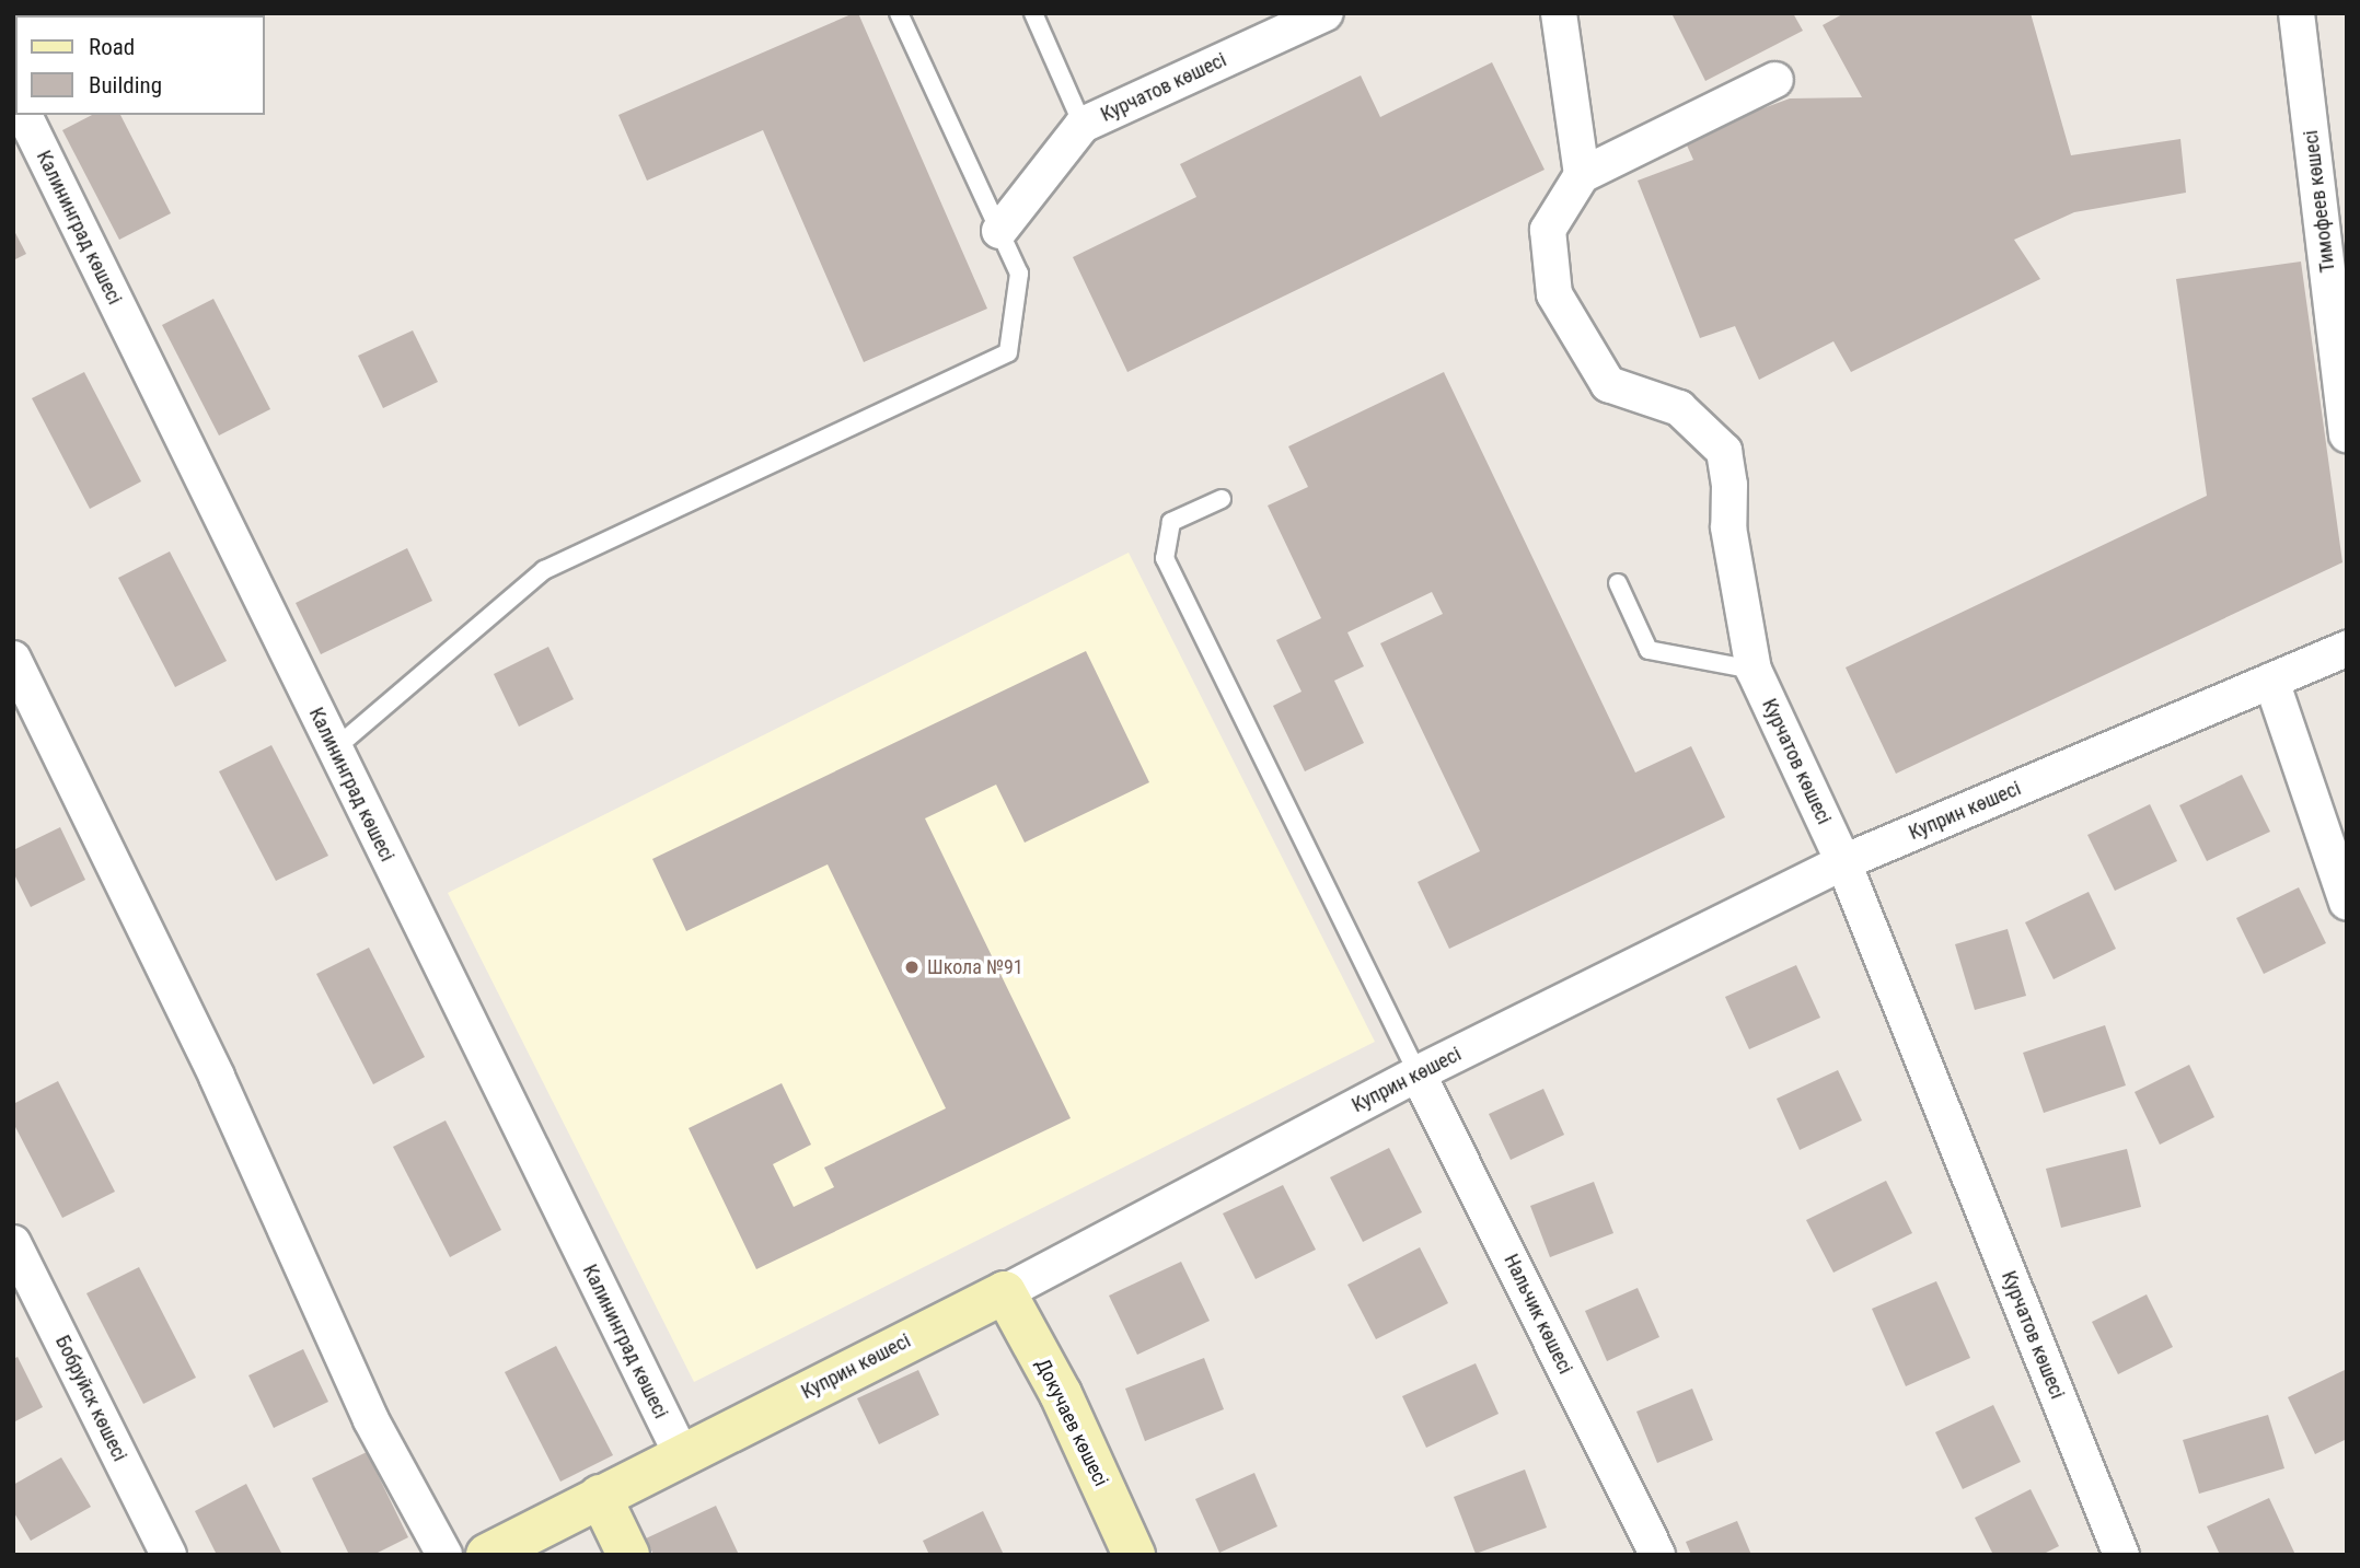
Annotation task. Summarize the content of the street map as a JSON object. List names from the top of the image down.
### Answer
{
  "streets": {
    "street": [
      "Курчатов көшесі",
      "Тимофеев көшесі",
      "Калининград көшесі",
      "Куприн көшесі",
      "Нальчик көшесі",
      "Бобруйск көшесі",
      "Докучаев көшесі"
    ]
  },
  "crossings": [
    ["Курчатов көшесі", "Куприн көшесі"],
    ["Калининград көшесі", "Куприн көшесі"],
    ["Куприн көшесі", "Нальчик көшесі"],
    ["Куприн көшесі", "Докучаев көшесі"]
  ],
  "places": ["Школа №91"],
  "legend": ["Road", "Building"]
}
